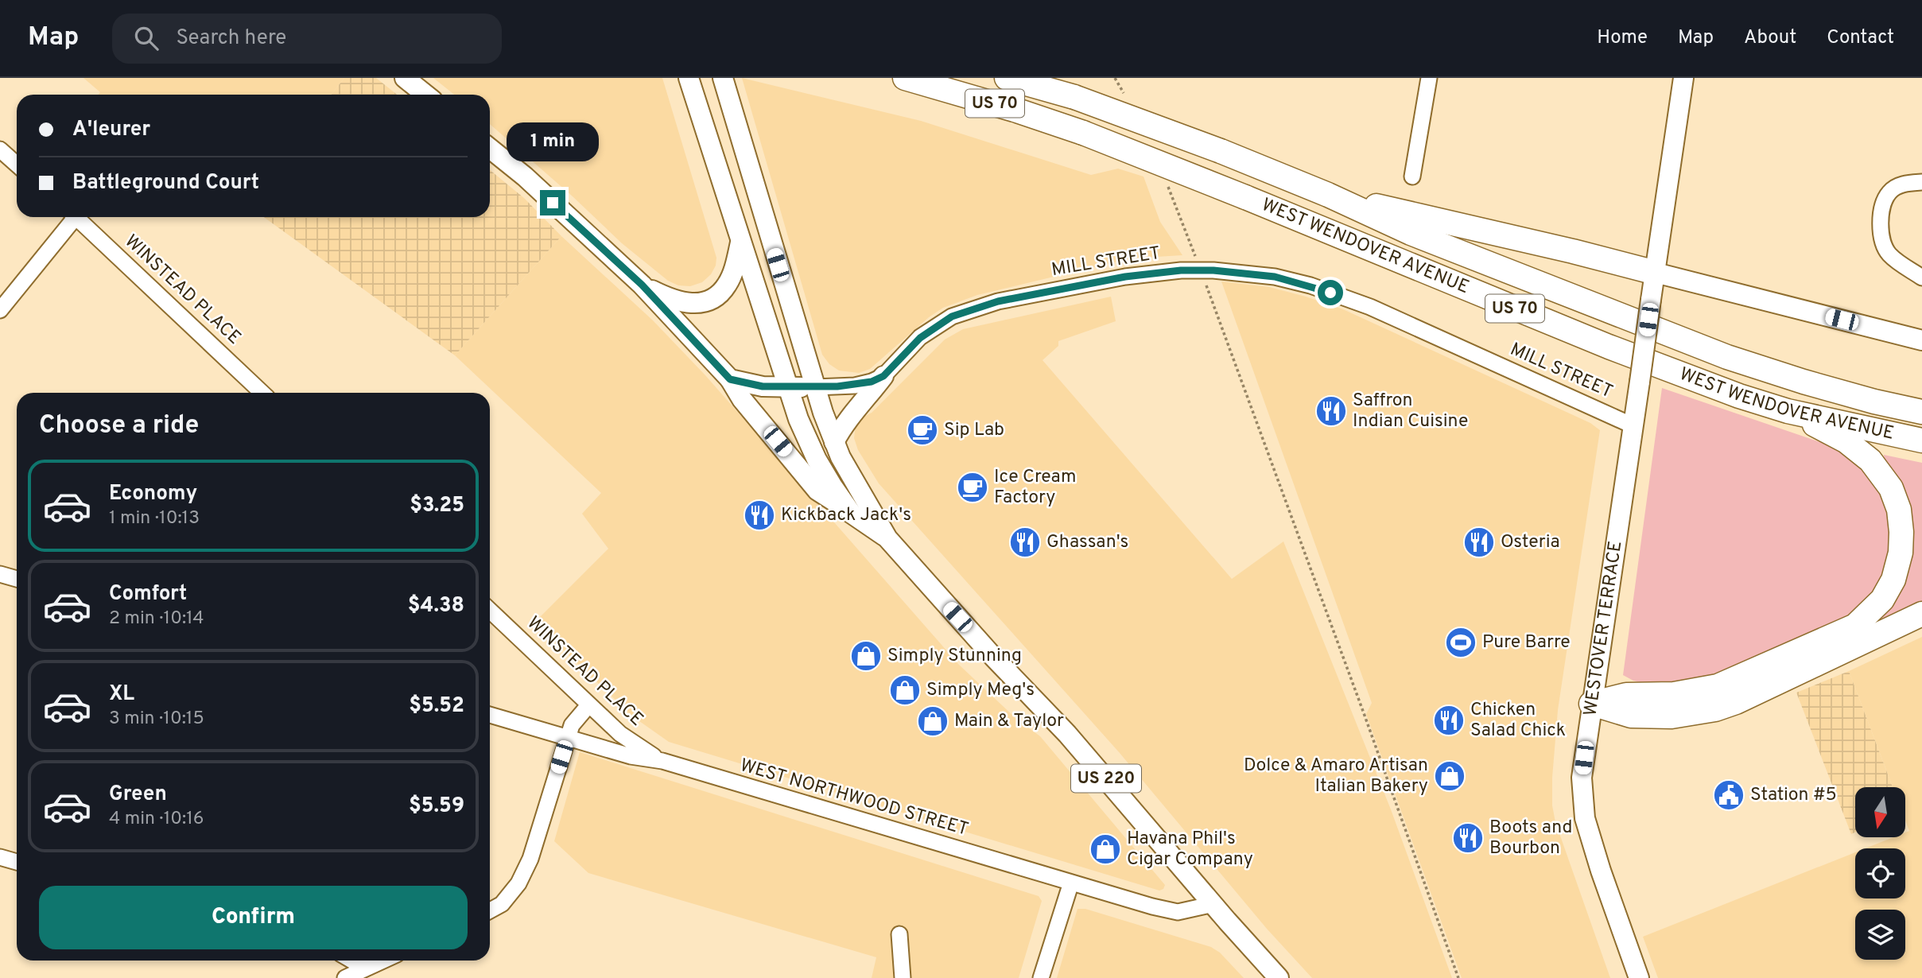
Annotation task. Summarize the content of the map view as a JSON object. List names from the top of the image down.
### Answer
{
  "streets": {
    "highway": ["US 70", "WEST WENDOVER AVENUE"],
    "main road": ["WESTOVER TERRACE", "US 220"],
    "street": ["MILL STREET", "WINSTEAD PLACE", "WEST NORTHWOOD STREET"]
  },
  "crossings": [
    ["MILL STREET", "WESTOVER TERRACE"],
    ["MILL STREET", "US 220"],
    ["WINSTEAD PLACE", "WEST NORTHWOOD STREET"],
    ["US 220", "WEST NORTHWOOD STREET"]
  ],
  "places": {
    "restaurant": [
      "Saffron Indian Cuisine",
      "Kickback Jack's",
      "Ghassan's",
      "Osteria",
      "Chicken Salad Chick",
      "Boots and Bourbon"
    ],
    "cafe": ["Sip Lab", "Ice Cream Factory"],
    "sports": ["Pure Barre"],
    "shop": [
      "Simply Stunning",
      "Simply Meg's",
      "Main & Taylor",
      "Dolce & Amaro Artisan Italian Bakery",
      "Havana Phil's Cigar Company"
    ],
    "public building": ["Station #5"]
  },
  "north": "bottom",
  "page": {
    "header": "Map",
    "search": "Search here",
    "nav": [
      "Home",
      "Map",
      "About",
      "Contact"
    ],
    "banner": ["A'leurer", "Battleground Court"],
    "bubble": "1 min",
    "heading": "Choose a ride",
    "list": [
      {
        "name": "Economy",
        "note": "1 min · 10:13",
        "value": "$3.25"
      },
      {
        "name": "Comfort",
        "note": "2 min · 10:14",
        "value": "$4.38"
      },
      {
        "name": "XL",
        "note": "3 min · 10:15",
        "value": "$5.52"
      },
      {
        "name": "Green",
        "note": "4 min · 10:16",
        "value": "$5.59"
      }
    ],
    "buttons": "Confirm"
  }
}
